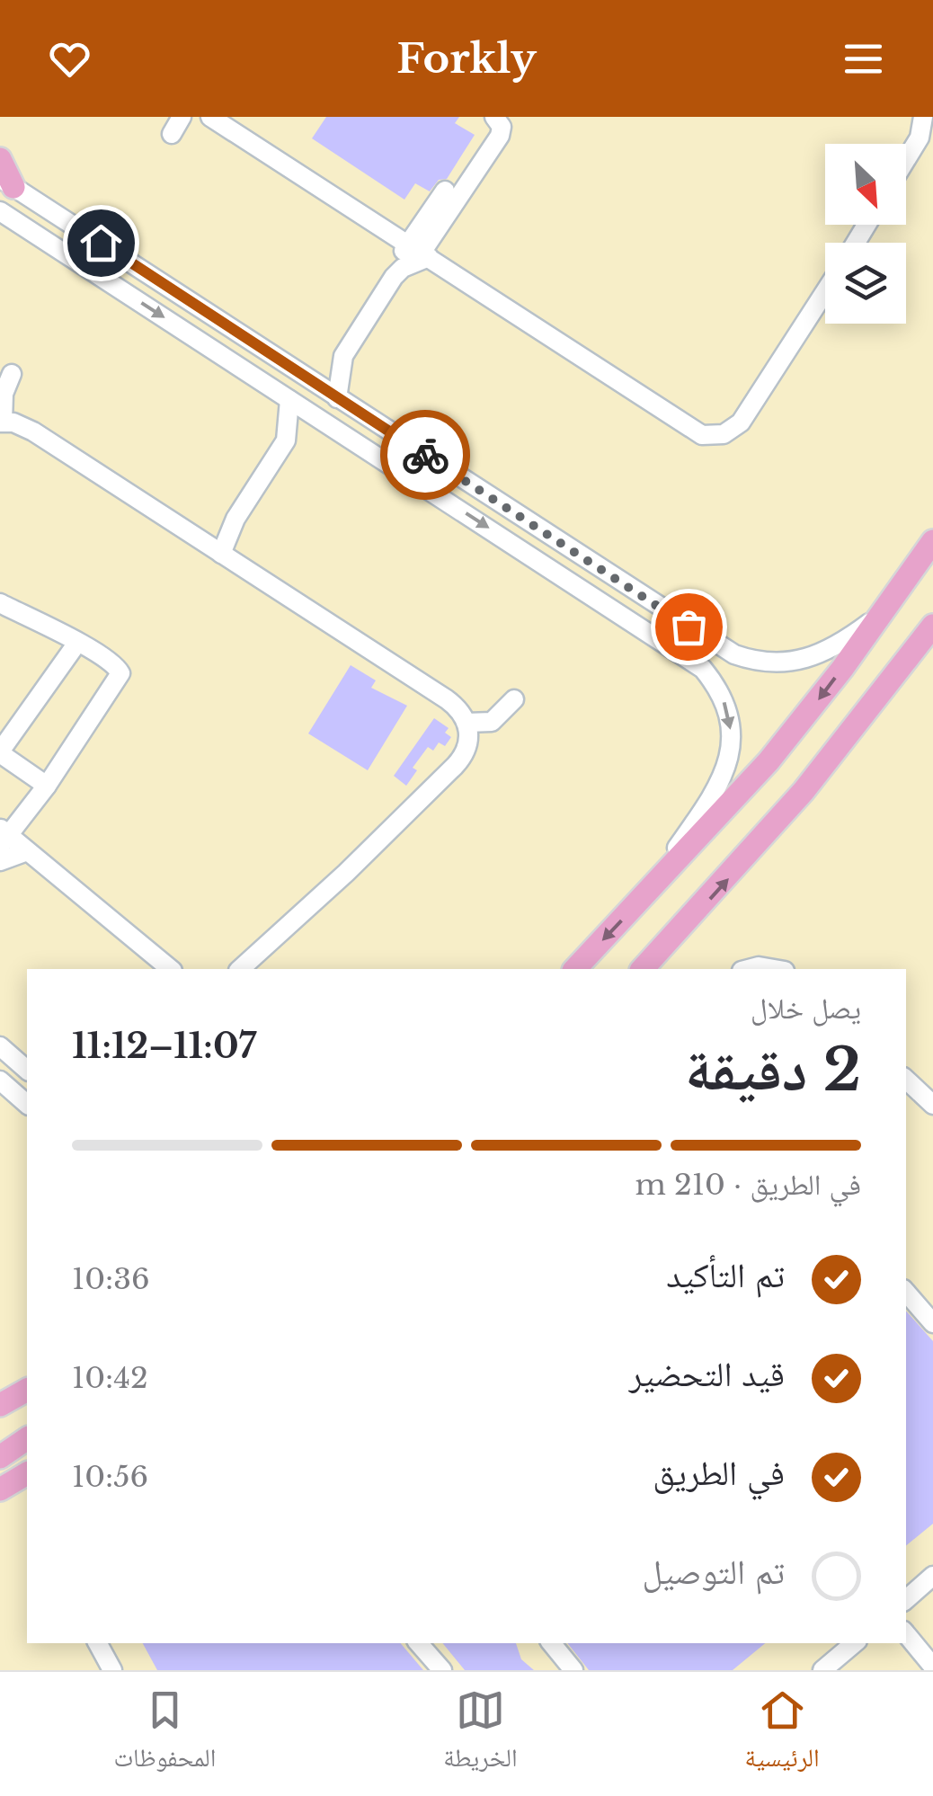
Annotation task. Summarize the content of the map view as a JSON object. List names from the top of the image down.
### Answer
{
  "north": "bottom right",
  "page": {
    "header": "Forkly",
    "heading": ["2 دقيقة", "يصل خلال", "11:07–11:12"],
    "bar": "في الطريق · 210 m",
    "list": [
      ["تم التأكيد", "10:36"],
      ["قيد التحضير", "10:42"],
      ["في الطريق", "10:56"],
      "تم التوصيل"
    ],
    "tabs": ["الرئيسية", "الخريطة", "المحفوظات"]
  }
}
